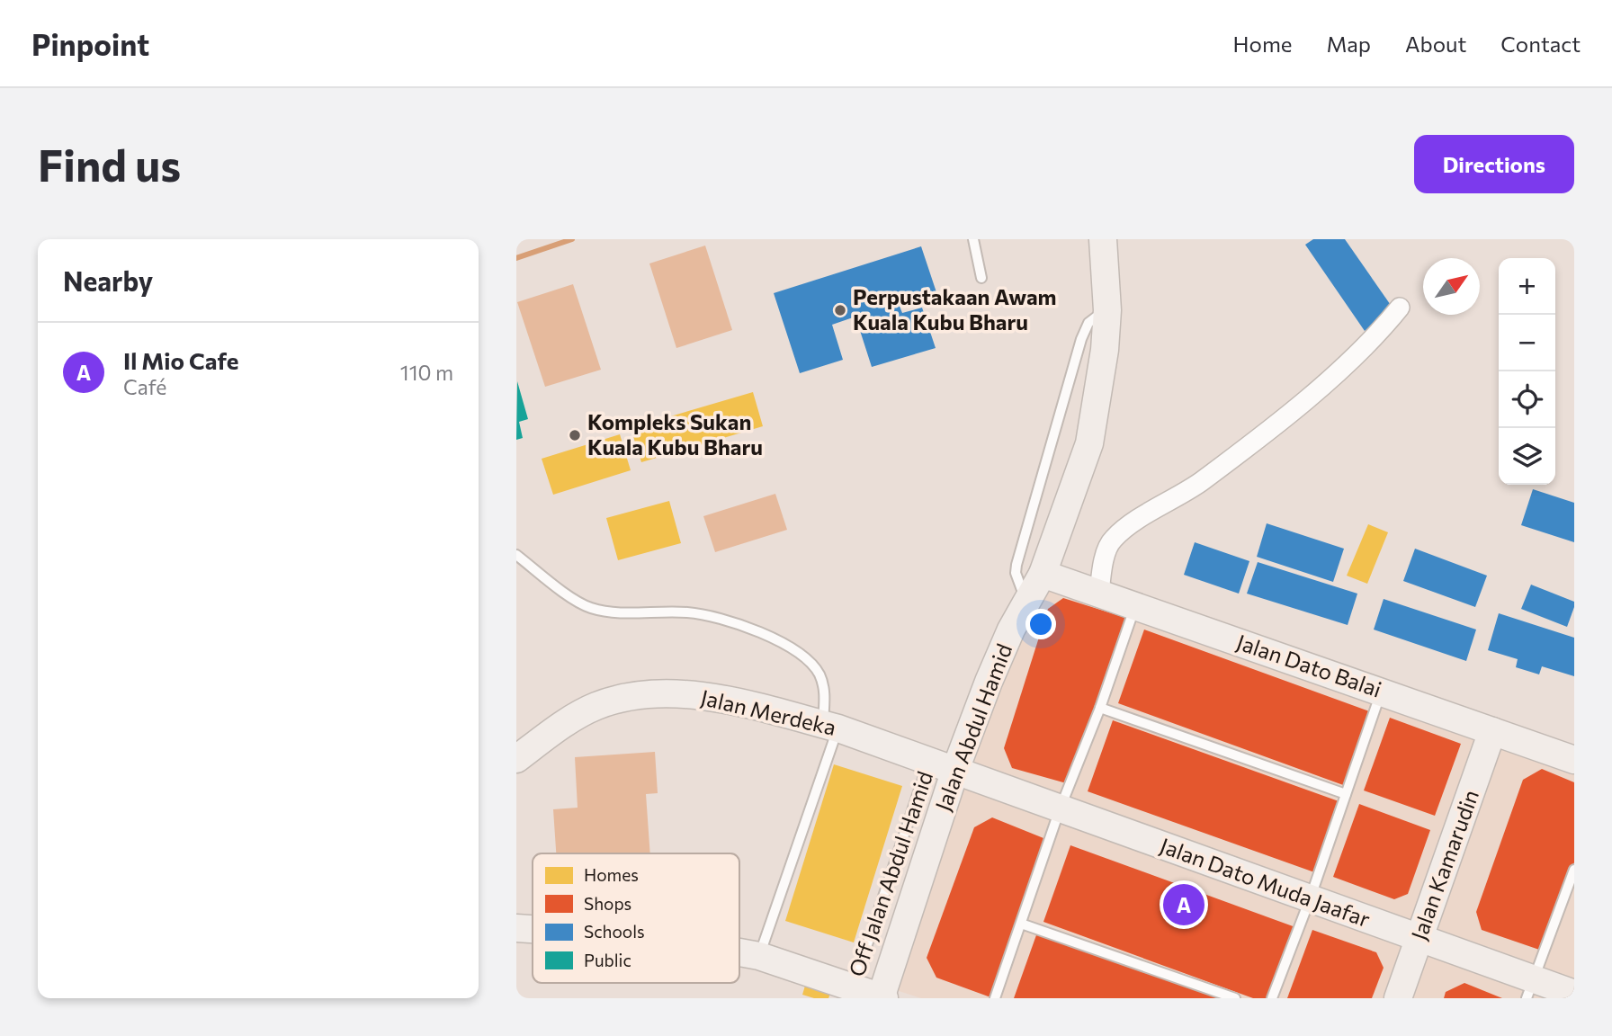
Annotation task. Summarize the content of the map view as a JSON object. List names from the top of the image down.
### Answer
{
  "streets": {
    "street": [
      "Jalan Dato Balai",
      "Jalan Merdeka",
      "Jalan Abdul Hamid",
      "Jalan Kamarudin",
      "Jalan Dato Muda Jaafar"
    ],
    "lane": ["Off Jalan Abdul Hamid"]
  },
  "crossings": [
    ["Jalan Dato Balai", "Jalan Abdul Hamid"],
    ["Jalan Dato Balai", "Jalan Kamarudin"],
    ["Jalan Merdeka", "Jalan Abdul Hamid"],
    ["Jalan Merdeka", "Off Jalan Abdul Hamid"],
    ["Jalan Merdeka", "Jalan Dato Muda Jaafar"],
    ["Jalan Abdul Hamid", "Jalan Dato Muda Jaafar"],
    ["Jalan Kamarudin", "Jalan Dato Muda Jaafar"]
  ],
  "places": ["Perpustakaan Awam Kuala Kubu Bharu", "Kompleks Sukan Kuala Kubu Bharu"],
  "legend": [
    "Homes",
    "Shops",
    "Schools",
    "Public"
  ],
  "north": "top right",
  "page": {
    "header": "Pinpoint",
    "nav": [
      "Home",
      "Map",
      "About",
      "Contact"
    ],
    "buttons": "Directions",
    "title": "Find us",
    "heading": "Nearby",
    "map_buttons": ["+", "−"],
    "list": [
      {
        "mark": "A",
        "name": "Il Mio Cafe",
        "note": "Café",
        "value": "110 m"
      }
    ],
    "pins": "A"
  }
}
